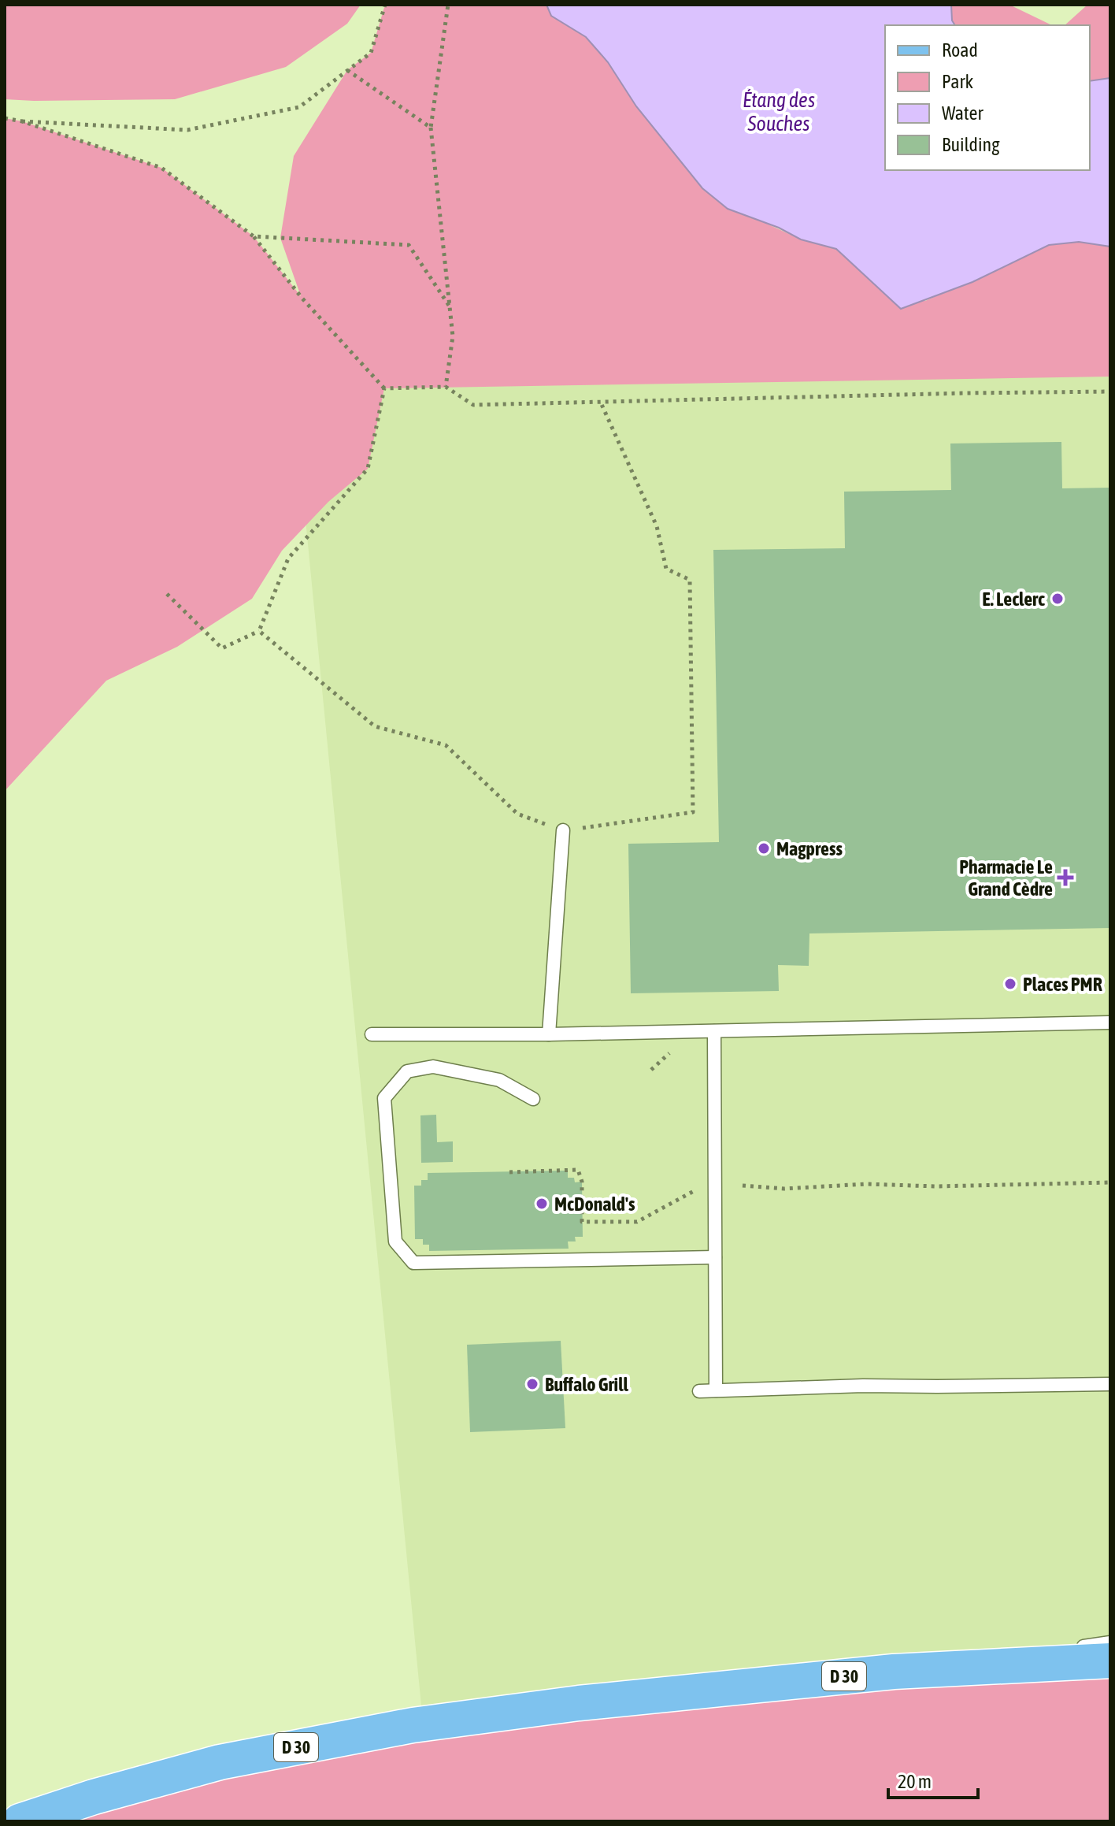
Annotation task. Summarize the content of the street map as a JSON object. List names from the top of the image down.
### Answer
{
  "streets": {
    "main road": ["D 30"]
  },
  "water": ["Étang des Souches"],
  "places": {
    "other": [
      "E. Leclerc",
      "Magpress",
      "Places PMR",
      "McDonald's",
      "Buffalo Grill"
    ],
    "health": ["Pharmacie Le Grand Cèdre"]
  },
  "legend": [
    "Road",
    "Park",
    "Water",
    "Building"
  ],
  "scale_bar": "20 m"
}
